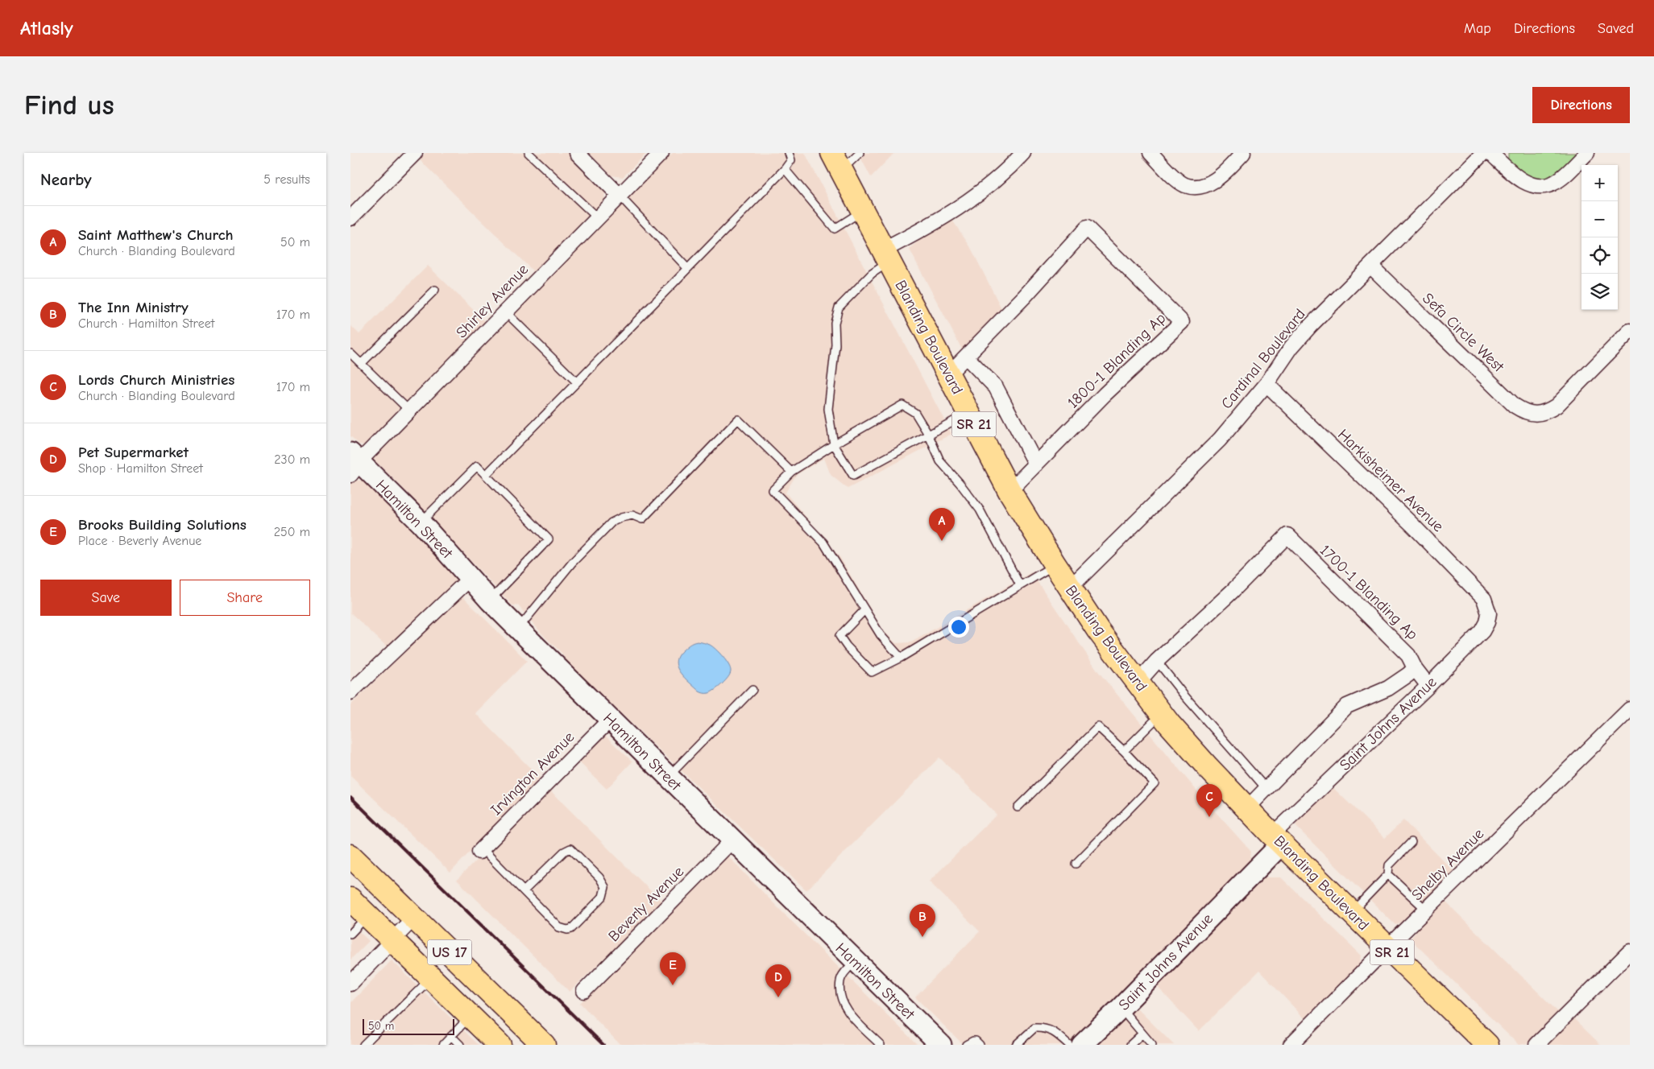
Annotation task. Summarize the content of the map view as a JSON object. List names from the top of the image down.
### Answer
{
  "streets": {
    "main road": ["Blanding Boulevard", "SR 21", "US 17"],
    "street": [
      "Shirley Avenue",
      "Sefa Circle West",
      "Cardinal Boulevard",
      "1800-1 Blanding Ap",
      "Harkisheimer Avenue",
      "Hamilton Street",
      "1700-1 Blanding Ap",
      "Saint Johns Avenue",
      "Irvington Avenue",
      "Shelby Avenue",
      "Beverly Avenue"
    ]
  },
  "crossings": [
    ["Shirley Avenue", "Hamilton Street"],
    ["Sefa Circle West", "Cardinal Boulevard"],
    ["Blanding Boulevard", "Cardinal Boulevard"],
    ["Blanding Boulevard", "1800-1 Blanding Ap"],
    ["Blanding Boulevard", "1700-1 Blanding Ap"],
    ["Blanding Boulevard", "Saint Johns Avenue"],
    ["Blanding Boulevard", "Shelby Avenue"],
    ["Cardinal Boulevard", "Harkisheimer Avenue"],
    ["Harkisheimer Avenue", "Saint Johns Avenue"],
    ["Hamilton Street", "Irvington Avenue"],
    ["Hamilton Street", "Beverly Avenue"]
  ],
  "scale_bar": "50 m",
  "page": {
    "header": "Atlasly",
    "nav": ["Map", "Directions", "Saved"],
    "buttons": [
      "Directions",
      ["Save", "Share"]
    ],
    "title": "Find us",
    "heading": ["Nearby", "5 results"],
    "map_buttons": ["+", "−"],
    "list": [
      {
        "mark": "A",
        "name": "Saint Matthew's Church",
        "note": "Church · Blanding Boulevard",
        "value": "50 m"
      },
      {
        "mark": "B",
        "name": "The Inn Ministry",
        "note": "Church · Hamilton Street",
        "value": "170 m"
      },
      {
        "mark": "C",
        "name": "Lords Church Ministries",
        "note": "Church · Blanding Boulevard",
        "value": "170 m"
      },
      {
        "mark": "D",
        "name": "Pet Supermarket",
        "note": "Shop · Hamilton Street",
        "value": "230 m"
      },
      {
        "mark": "E",
        "name": "Brooks Building Solutions",
        "note": "Place · Beverly Avenue",
        "value": "250 m"
      }
    ],
    "pins": [
      "A",
      "C",
      "B",
      "E",
      "D"
    ],
    "scale": "50 m"
  }
}
